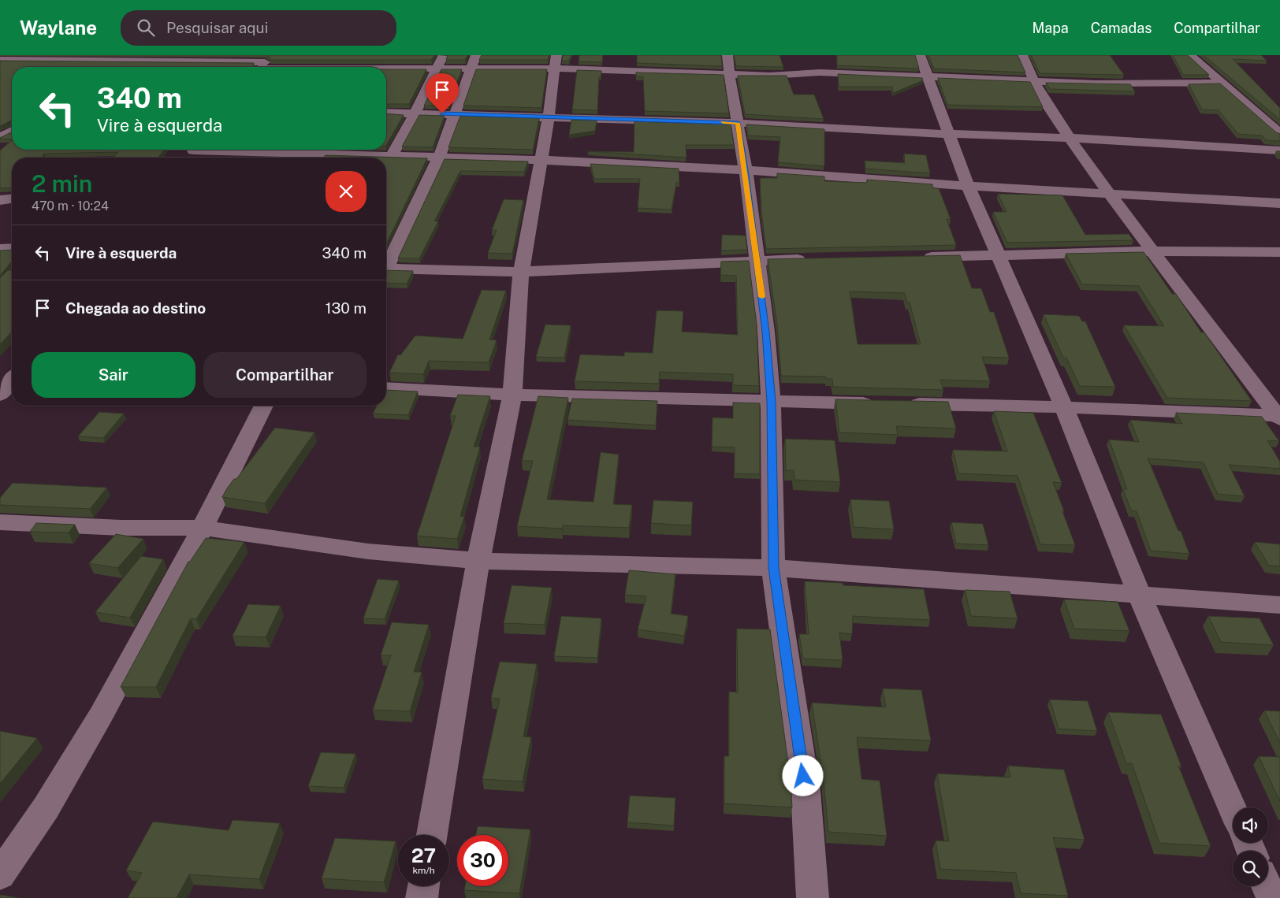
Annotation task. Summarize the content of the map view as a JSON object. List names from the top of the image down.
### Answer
{
  "page": {
    "header": "Waylane",
    "search": "Pesquisar aqui",
    "nav": ["Mapa", "Camadas", "Compartilhar"],
    "turn": ["340 m", "Vire à esquerda"],
    "heading": ["2 min", "470 m · 10:24"],
    "list": [
      {
        "name": "Vire à esquerda",
        "value": "340 m"
      },
      {
        "name": "Chegada ao destino",
        "value": "130 m"
      }
    ],
    "buttons": ["Sair", "Compartilhar"],
    "speed": "27 km/h",
    "limit": "30"
  }
}
